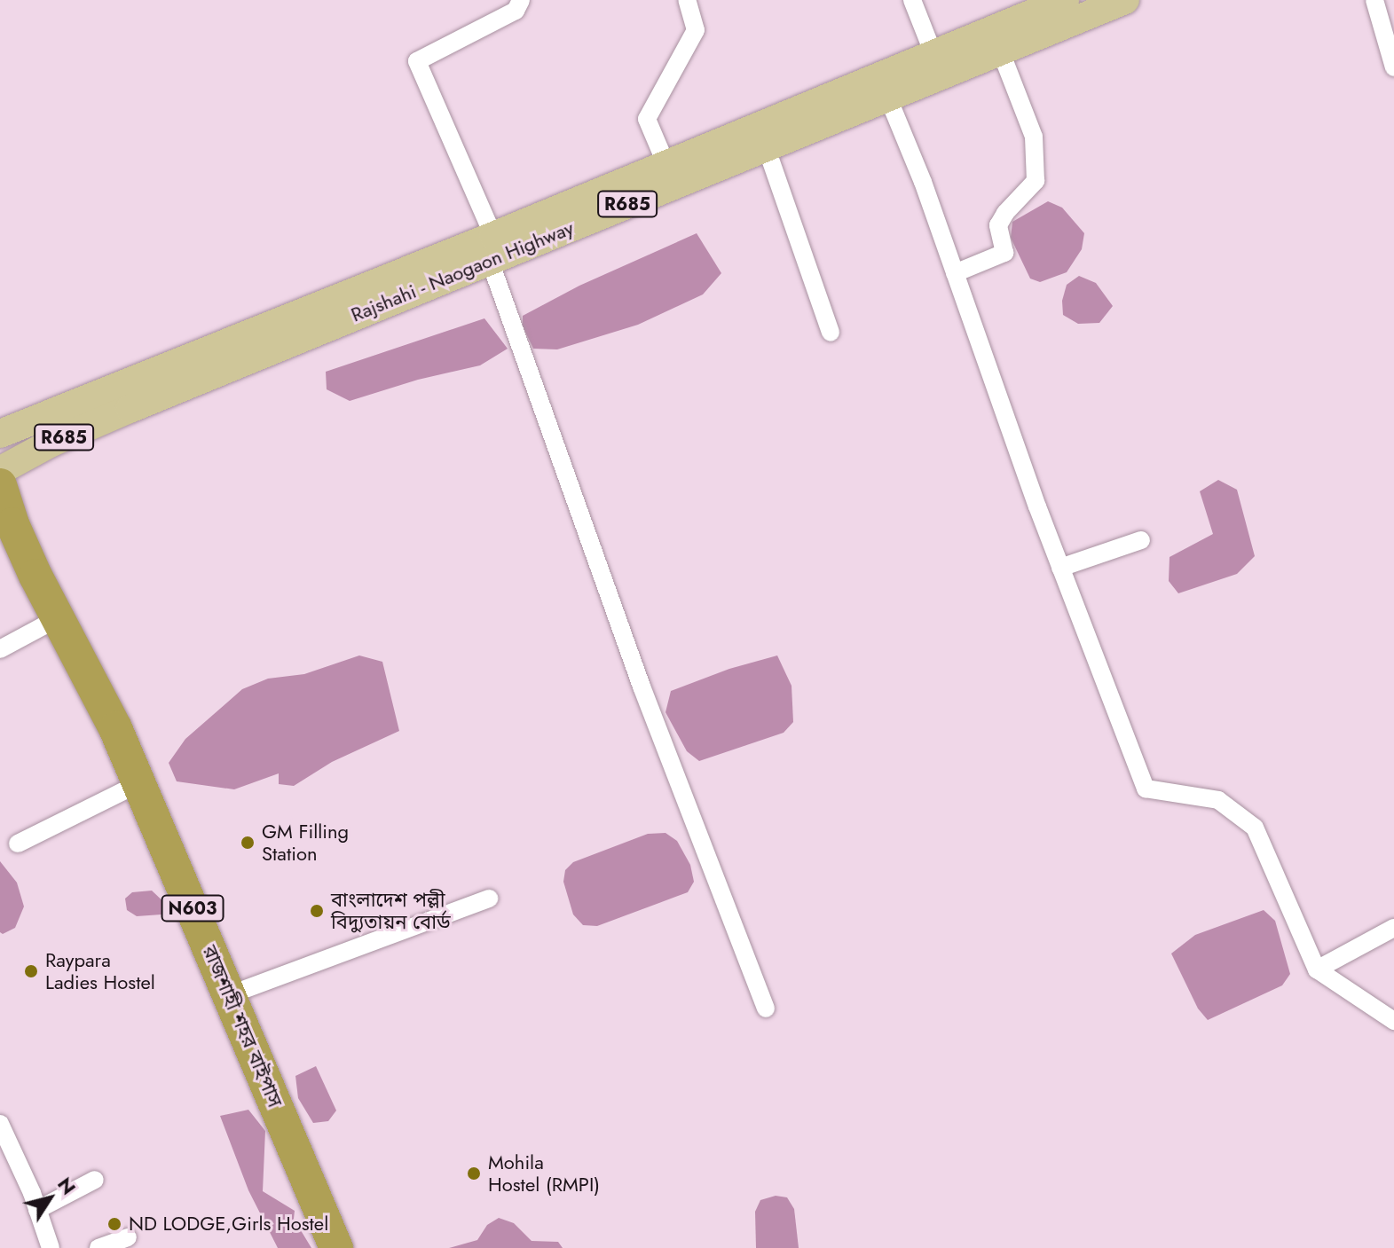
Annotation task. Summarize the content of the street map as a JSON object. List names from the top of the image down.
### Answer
{
  "streets": {
    "highway": ["N603", "রাজশাহী শহর বাইপাস"],
    "main road": ["R685", "Rajshahi - Naogaon Highway"]
  },
  "crossings": [
    ["N603", "রাজশাহী শহর বাইপাস"]
  ],
  "places": [
    "GM Filling Station",
    "বাংলাদেশ পল্লী বিদ্যুতায়ন বোর্ড",
    "Raypara Ladies Hostel",
    "Mohila Hostel (RMPI)",
    "ND LODGE,Girls Hostel"
  ],
  "north": "top right"
}
